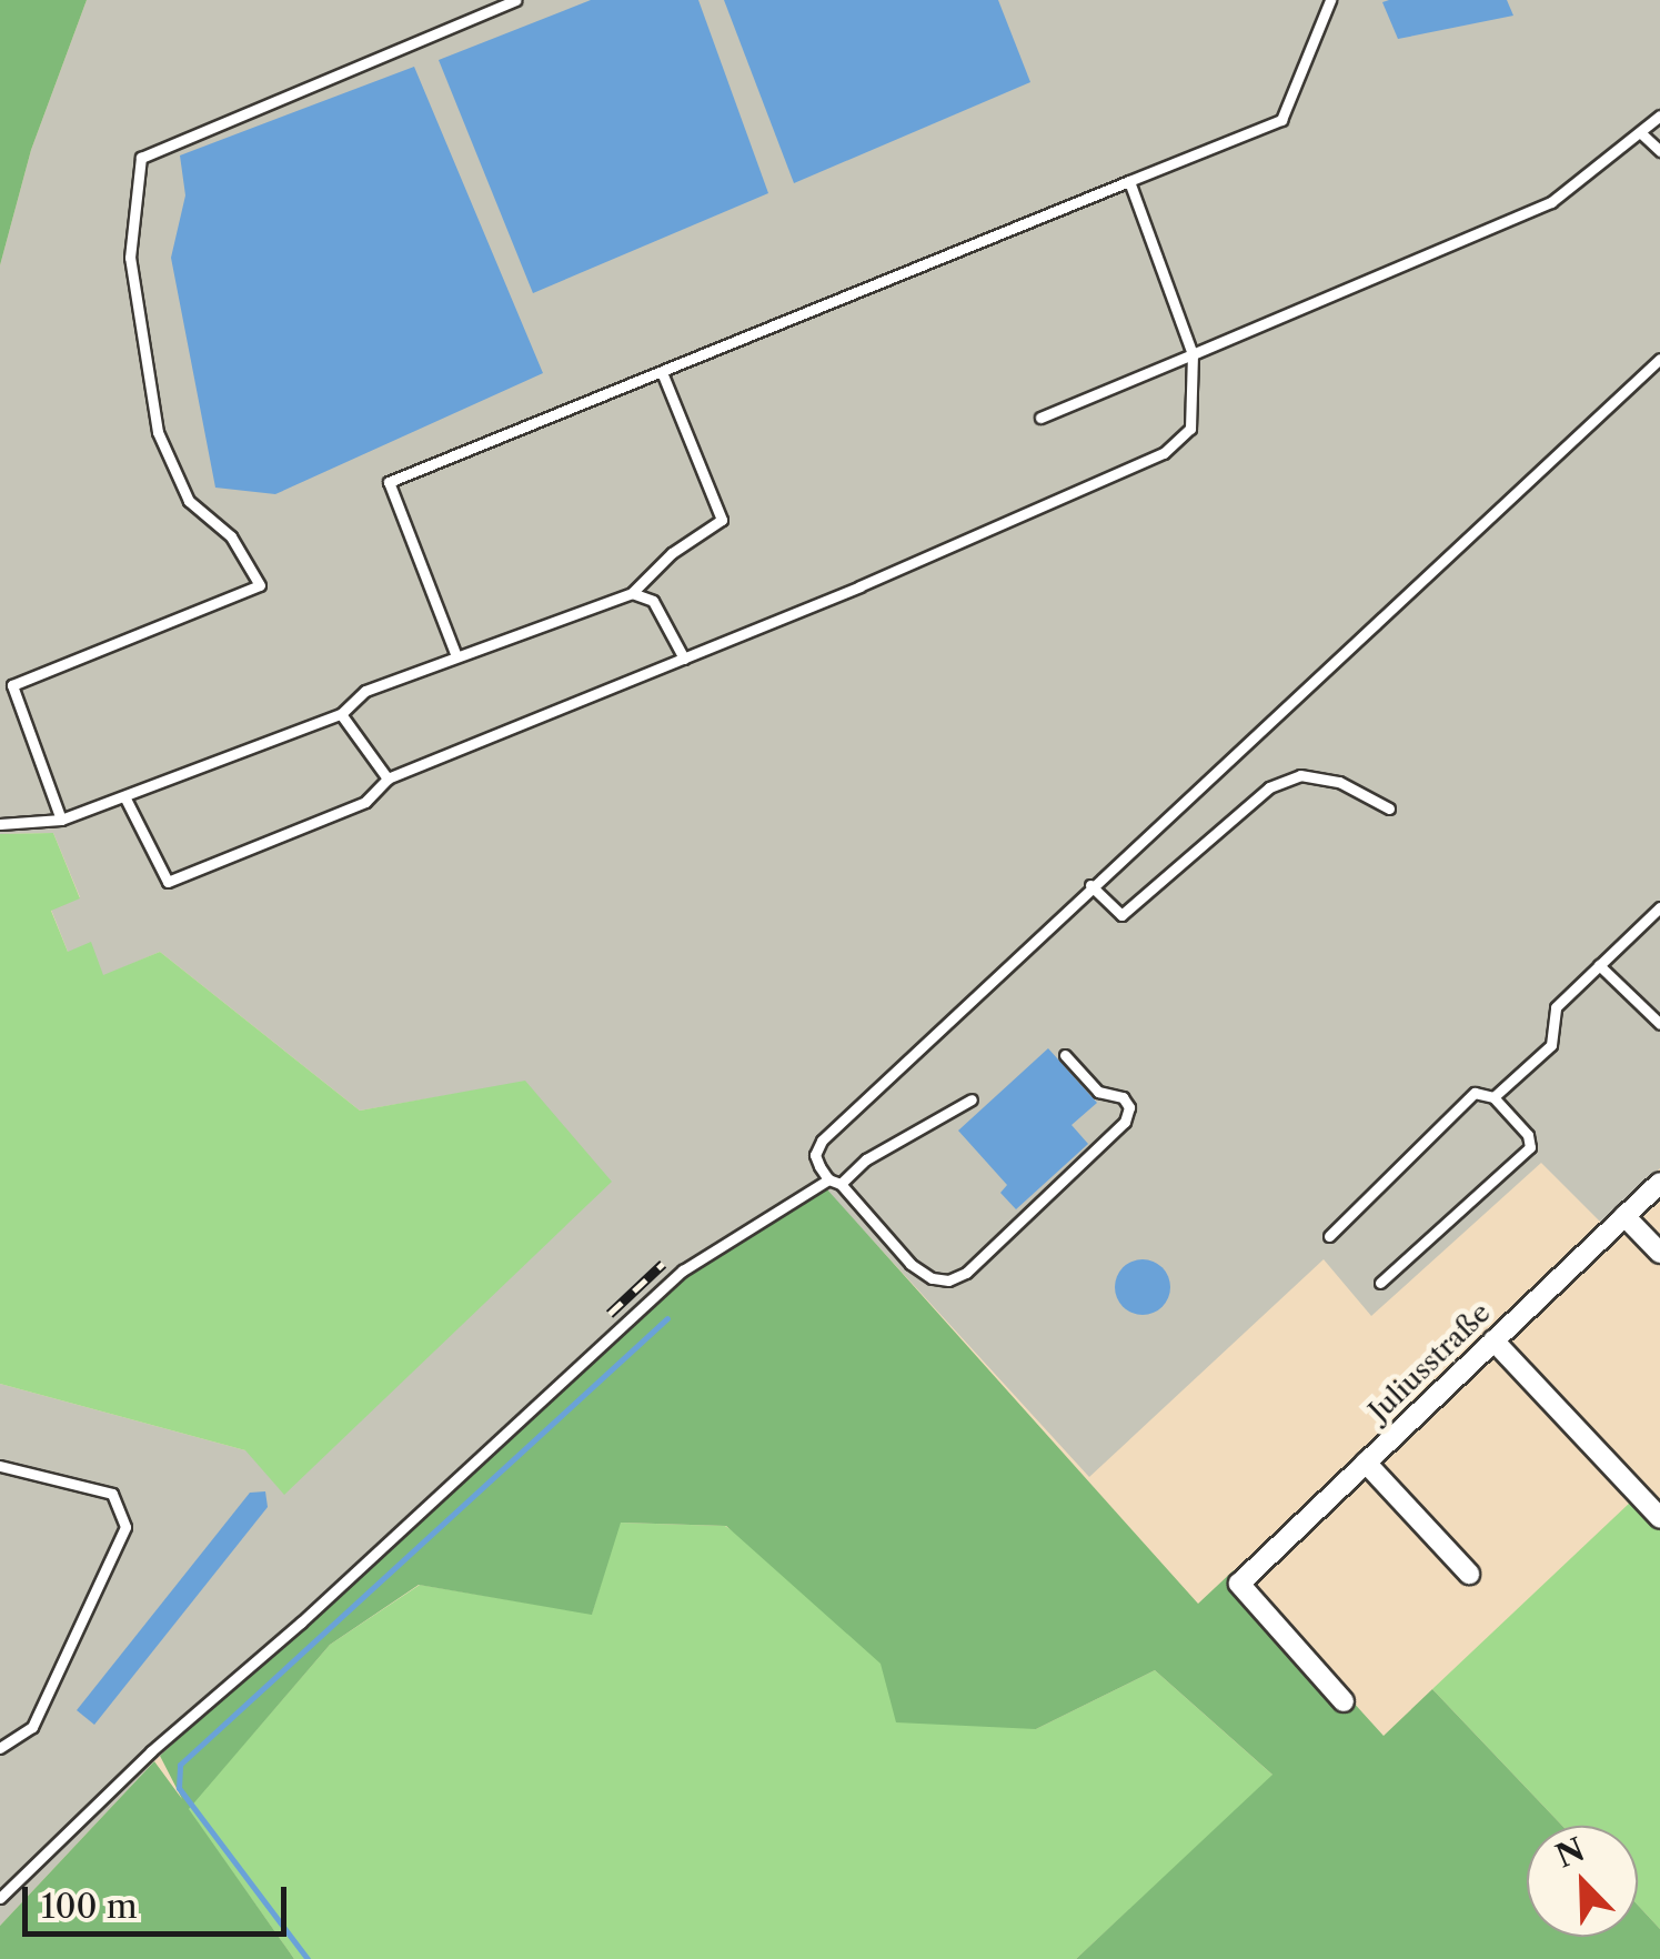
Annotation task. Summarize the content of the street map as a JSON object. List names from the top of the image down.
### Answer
{
  "streets": {
    "street": ["Juliusstraße"]
  },
  "scale_bar": "100 m",
  "north": "top left"
}
